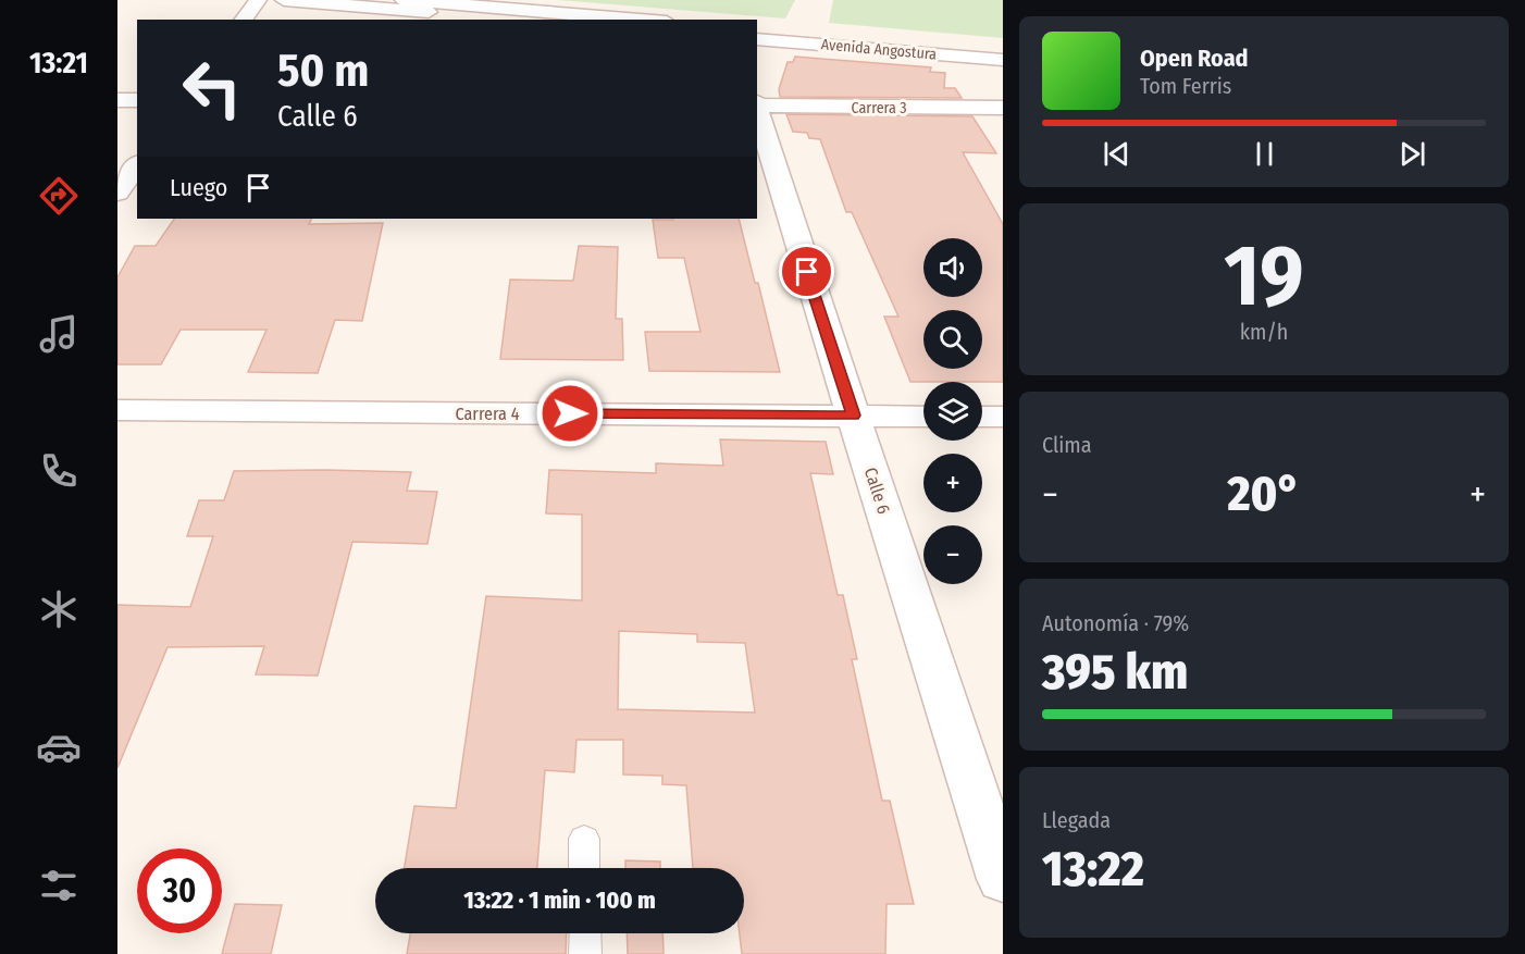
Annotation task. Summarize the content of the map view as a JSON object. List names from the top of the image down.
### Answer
{
  "streets": {
    "street": [
      "Avenida Angostura",
      "Carrera 3",
      "Carrera 4",
      "Calle 6"
    ]
  },
  "crossings": [
    ["Carrera 4", "Calle 6"]
  ],
  "page": {
    "tabs": "13:21",
    "turn": ["50 m", "Calle 6"],
    "song": ["Open Road", "Tom Ferris"],
    "then": "Luego",
    "tile": [
      ["19", "km/h"],
      "Clima",
      ["Autonomía · 79%", "395 km"],
      ["Llegada", "13:22"]
    ],
    "map_buttons": ["+", "−"],
    "heat": ["−", "20°", "+"],
    "limit": "30",
    "trip": "13:22 · 1 min · 100 m"
  }
}
